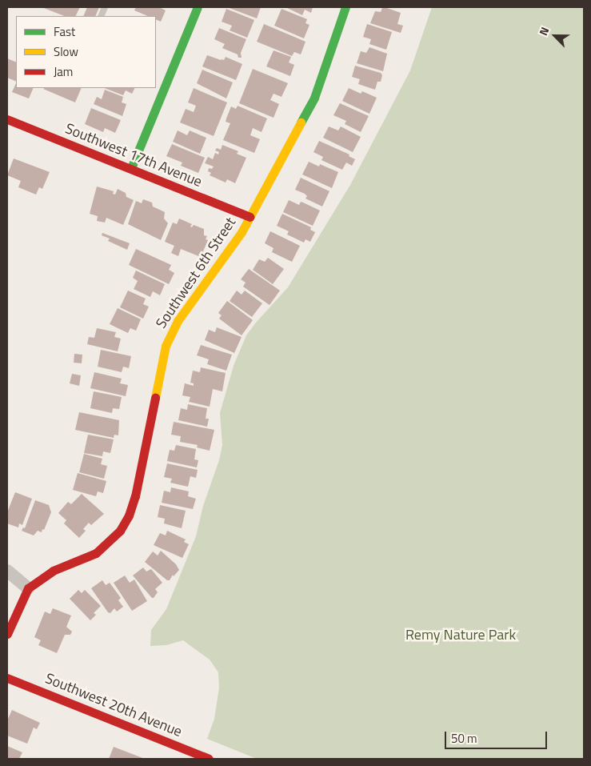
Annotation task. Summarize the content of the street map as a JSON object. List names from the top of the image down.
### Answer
{
  "streets": {
    "street": ["Southwest 17th Avenue", "Southwest 6th Street", "Southwest 20th Avenue"]
  },
  "crossings": [
    ["Southwest 17th Avenue", "Southwest 6th Street"]
  ],
  "parks": ["Remy Nature Park"],
  "legend": ["Fast", "Slow", "Jam"],
  "scale_bar": "50 m",
  "north": "top left"
}
